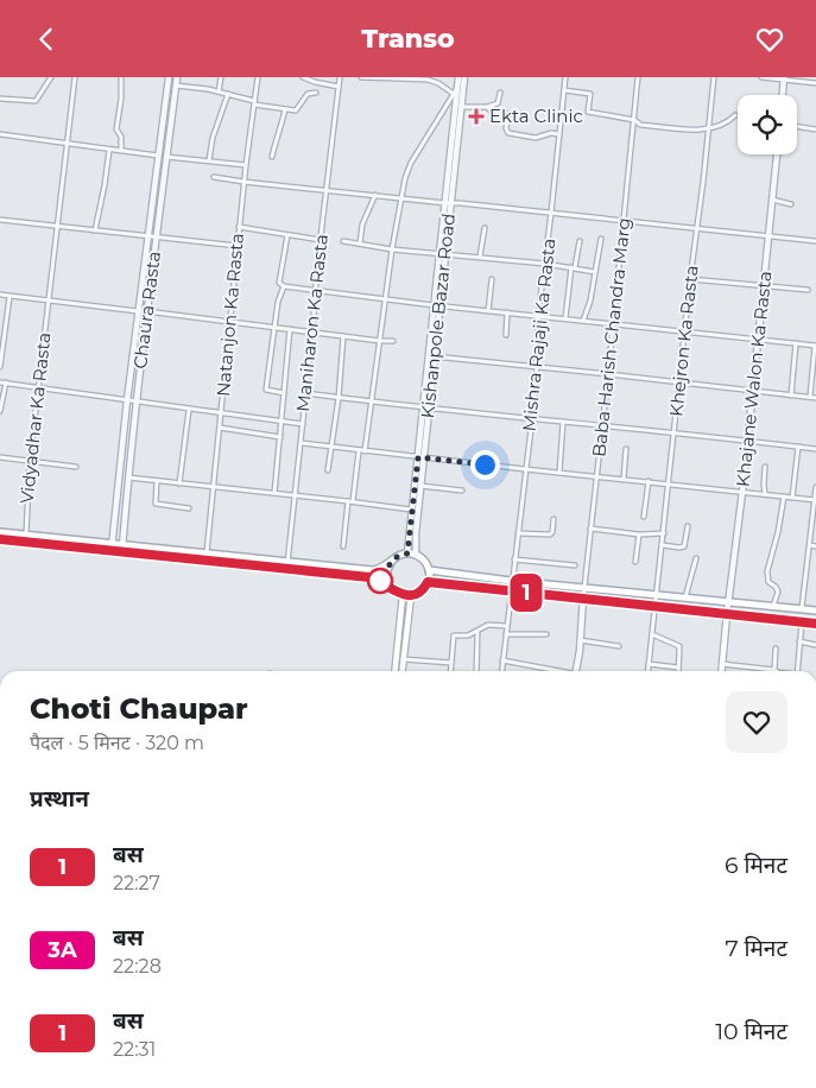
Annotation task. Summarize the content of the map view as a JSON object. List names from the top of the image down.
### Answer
{
  "streets": {
    "street": [
      "Chaura Rasta",
      "Natanjon Ka Rasta",
      "Kishanpole Bazar Road",
      "Maniharon Ka Rasta",
      "Mishra Rajaji Ka Rasta",
      "Baba Harish Chandra Marg",
      "Khejron Ka Rasta",
      "Khajane Walon Ka Rasta",
      "Vidyadhar Ka Rasta"
    ]
  },
  "places": {
    "health": ["Ekta Clinic"]
  },
  "lines": ["bus line 1"],
  "page": {
    "header": "Transo",
    "on_map": "1",
    "heading": [
      ["Choti Chaupar", "पैदल · 5 मिनट · 320 m"],
      "प्रस्थान"
    ],
    "list": [
      {
        "mark": "1",
        "name": "बस",
        "note": "22:27",
        "value": "6 मिनट"
      },
      {
        "mark": "3A",
        "name": "बस",
        "note": "22:28",
        "value": "7 मिनट"
      },
      {
        "mark": "1",
        "name": "बस",
        "note": "22:31",
        "value": "10 मिनट"
      }
    ]
  }
}
